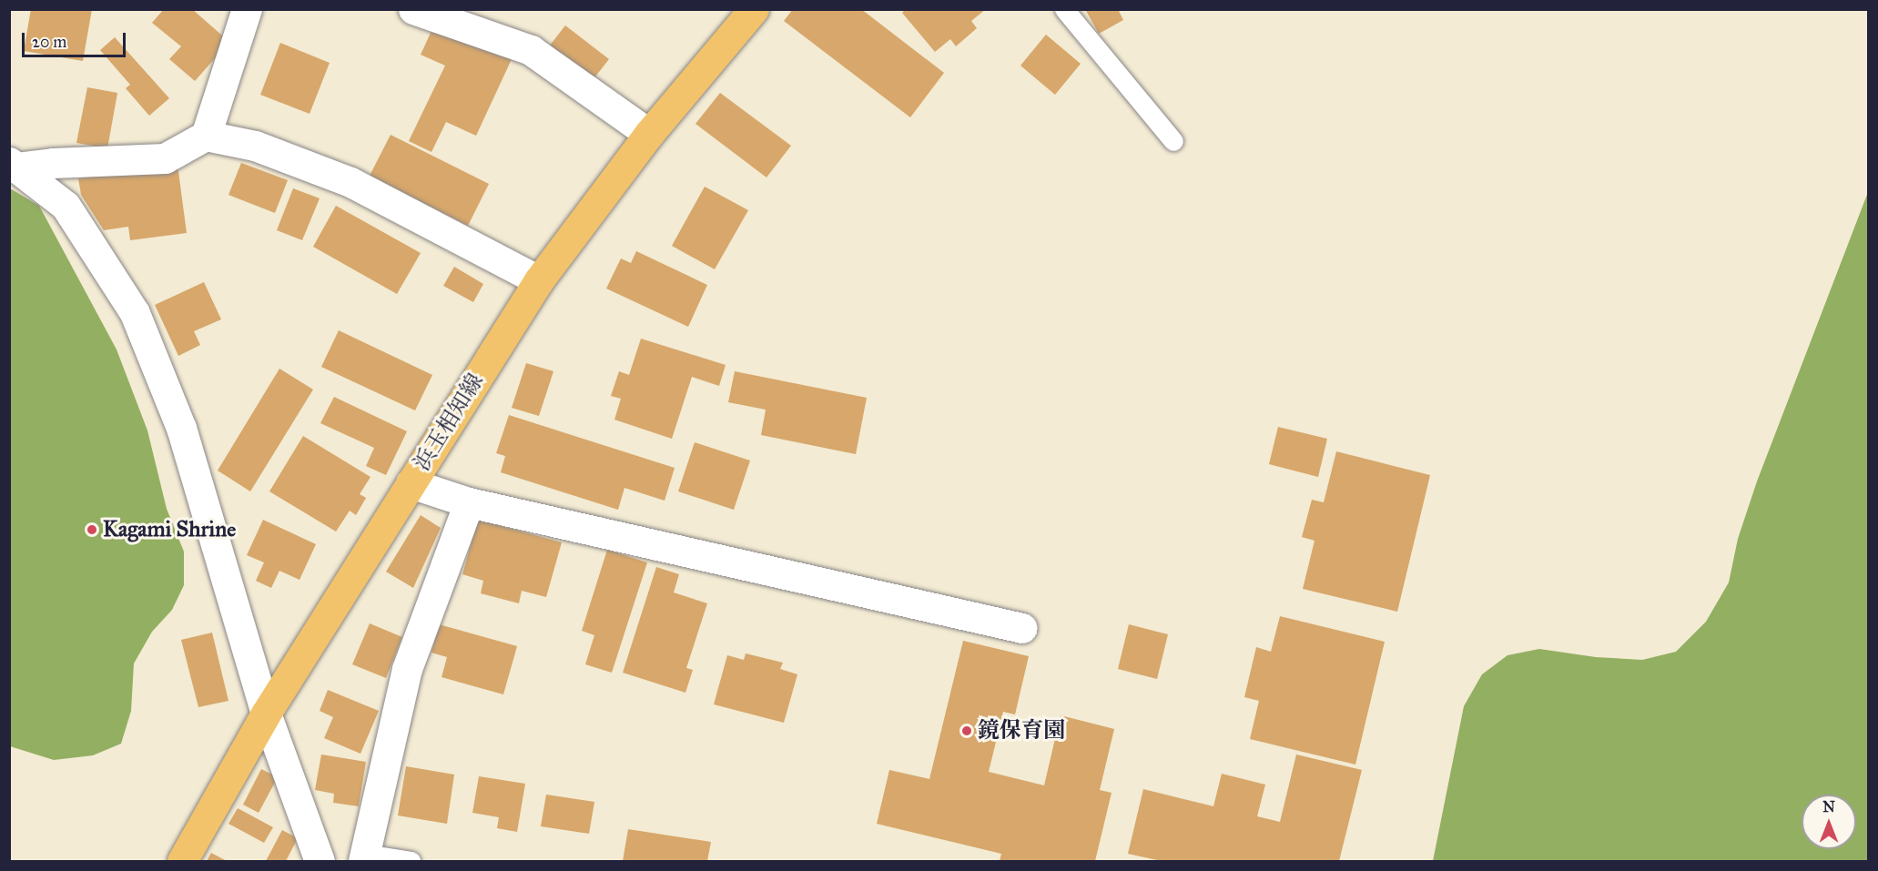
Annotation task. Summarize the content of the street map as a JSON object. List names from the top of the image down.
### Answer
{
  "streets": {
    "main road": ["浜玉相知線"]
  },
  "places": ["Kagami Shrine", "鏡保育園"],
  "scale_bar": "20 m",
  "north": "top"
}
